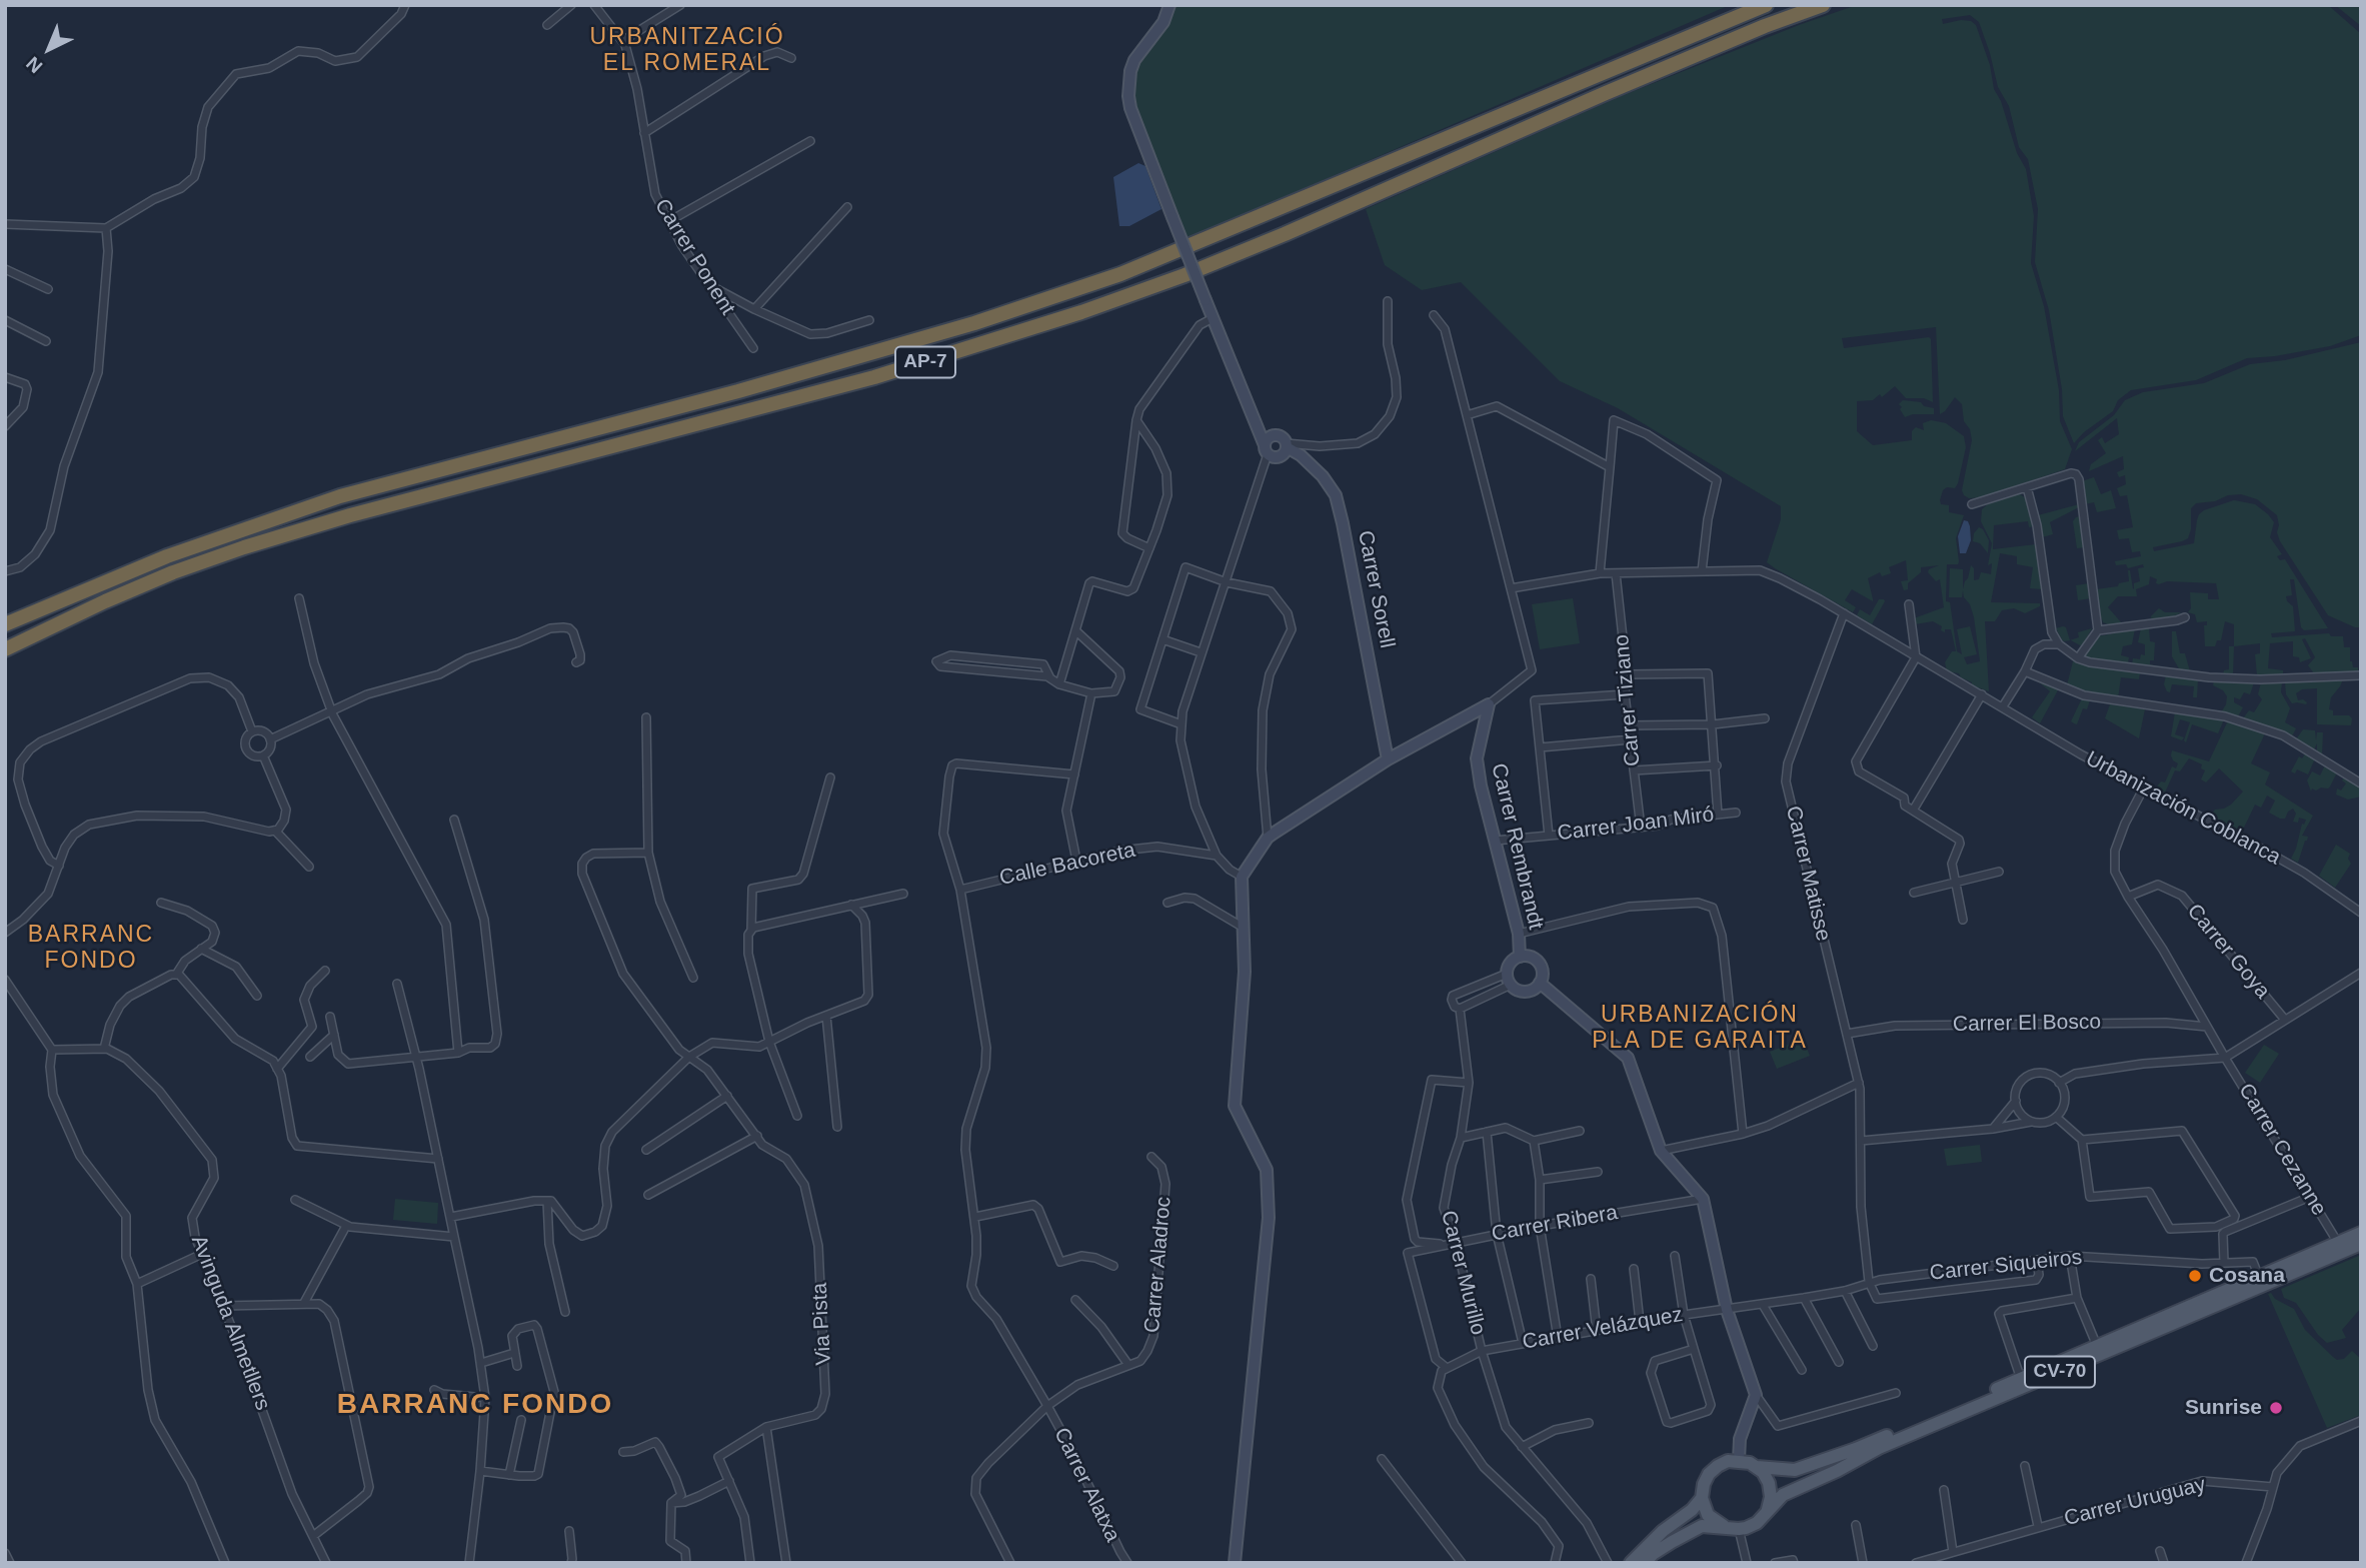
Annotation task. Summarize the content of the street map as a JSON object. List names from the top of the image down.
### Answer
{
  "streets": {
    "highway": ["AP-7"],
    "main road": ["CV-70"],
    "street": [
      "Carrer Ponent",
      "Carrer Sorell",
      "Carrer Tiziano",
      "Urbanización Coblanca",
      "Carrer Joan Miró",
      "Carrer Rembrandt",
      "Calle Bacoreta",
      "Carrer Matisse",
      "Carrer Goya",
      "Carrer El Bosco",
      "Carrer Cezanne",
      "Carrer Ribera",
      "Carrer Aladroc",
      "Carrer Siqueiros",
      "Carrer Murillo",
      "Avinguda Almetllers",
      "Via Pista",
      "Carrer Velázquez",
      "Carrer Alatxa",
      "Carrer Uruguay"
    ]
  },
  "crossings": [
    ["Carrer Tiziano", "Urbanización Coblanca"],
    ["Carrer Tiziano", "Carrer Joan Miró"],
    ["Urbanización Coblanca", "Carrer Matisse"],
    ["Urbanización Coblanca", "Carrer Cezanne"],
    ["Carrer Joan Miró", "Carrer Rembrandt"],
    ["Carrer Matisse", "Carrer El Bosco"],
    ["Carrer Matisse", "Carrer Siqueiros"],
    ["Carrer Goya", "Carrer Cezanne"],
    ["Carrer El Bosco", "Carrer Cezanne"],
    ["Carrer Cezanne", "CV-70"],
    ["Carrer Ribera", "Carrer Murillo"],
    ["Carrer Ribera", "Carrer Velázquez"],
    ["Carrer Aladroc", "Carrer Alatxa"],
    ["Carrer Siqueiros", "Carrer Velázquez"],
    ["Carrer Siqueiros", "CV-70"],
    ["Carrer Murillo", "Carrer Velázquez"]
  ],
  "districts": [
    "URBANITZACIÓ EL ROMERAL",
    "BARRANC FONDO",
    "URBANIZACIÓN PLA DE GARAITA",
    "BARRANC FONDO"
  ],
  "places": ["Cosana", "Sunrise"],
  "north": "bottom left"
}
